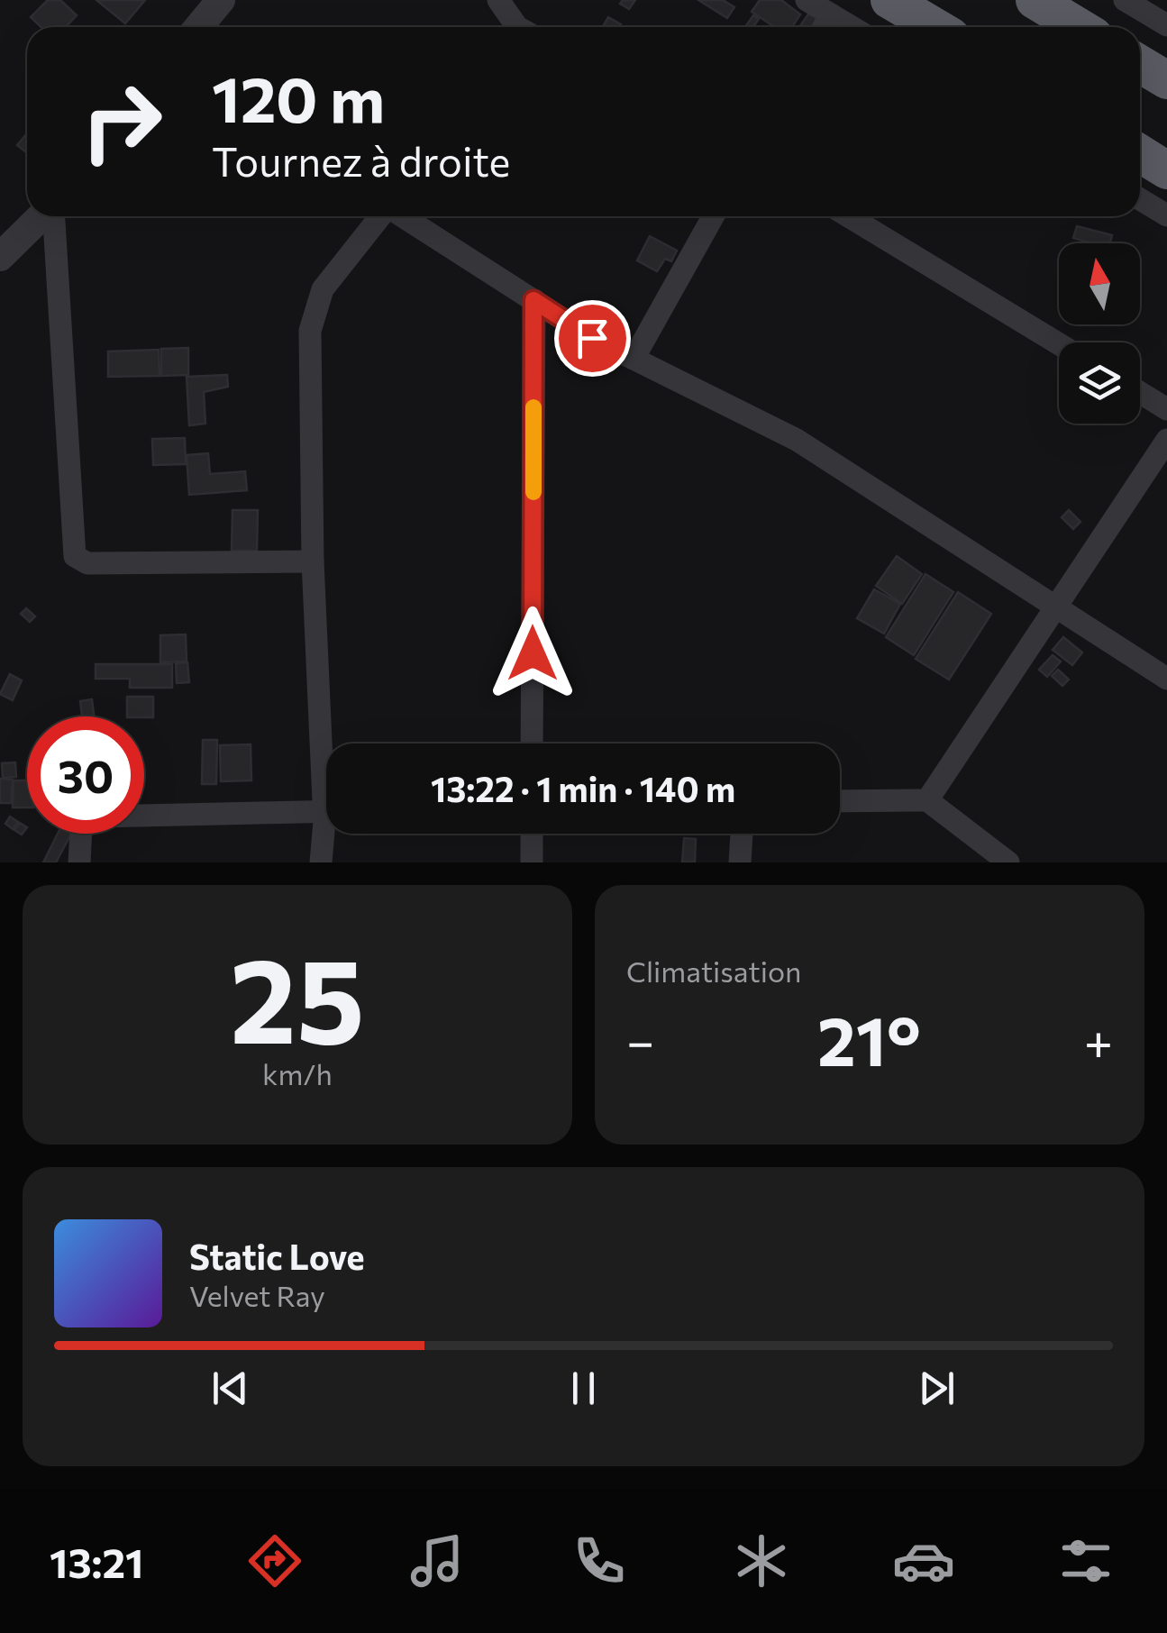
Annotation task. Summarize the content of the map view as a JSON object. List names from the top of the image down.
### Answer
{
  "north": "top",
  "page": {
    "turn": ["120 m", "Tournez à droite"],
    "limit": "30",
    "trip": "13:22 · 1 min · 140 m",
    "tile": [
      ["25", "km/h"],
      "Climatisation"
    ],
    "heat": ["−", "21°", "+"],
    "song": ["Static Love", "Velvet Ray"],
    "tabs": "13:21"
  }
}
